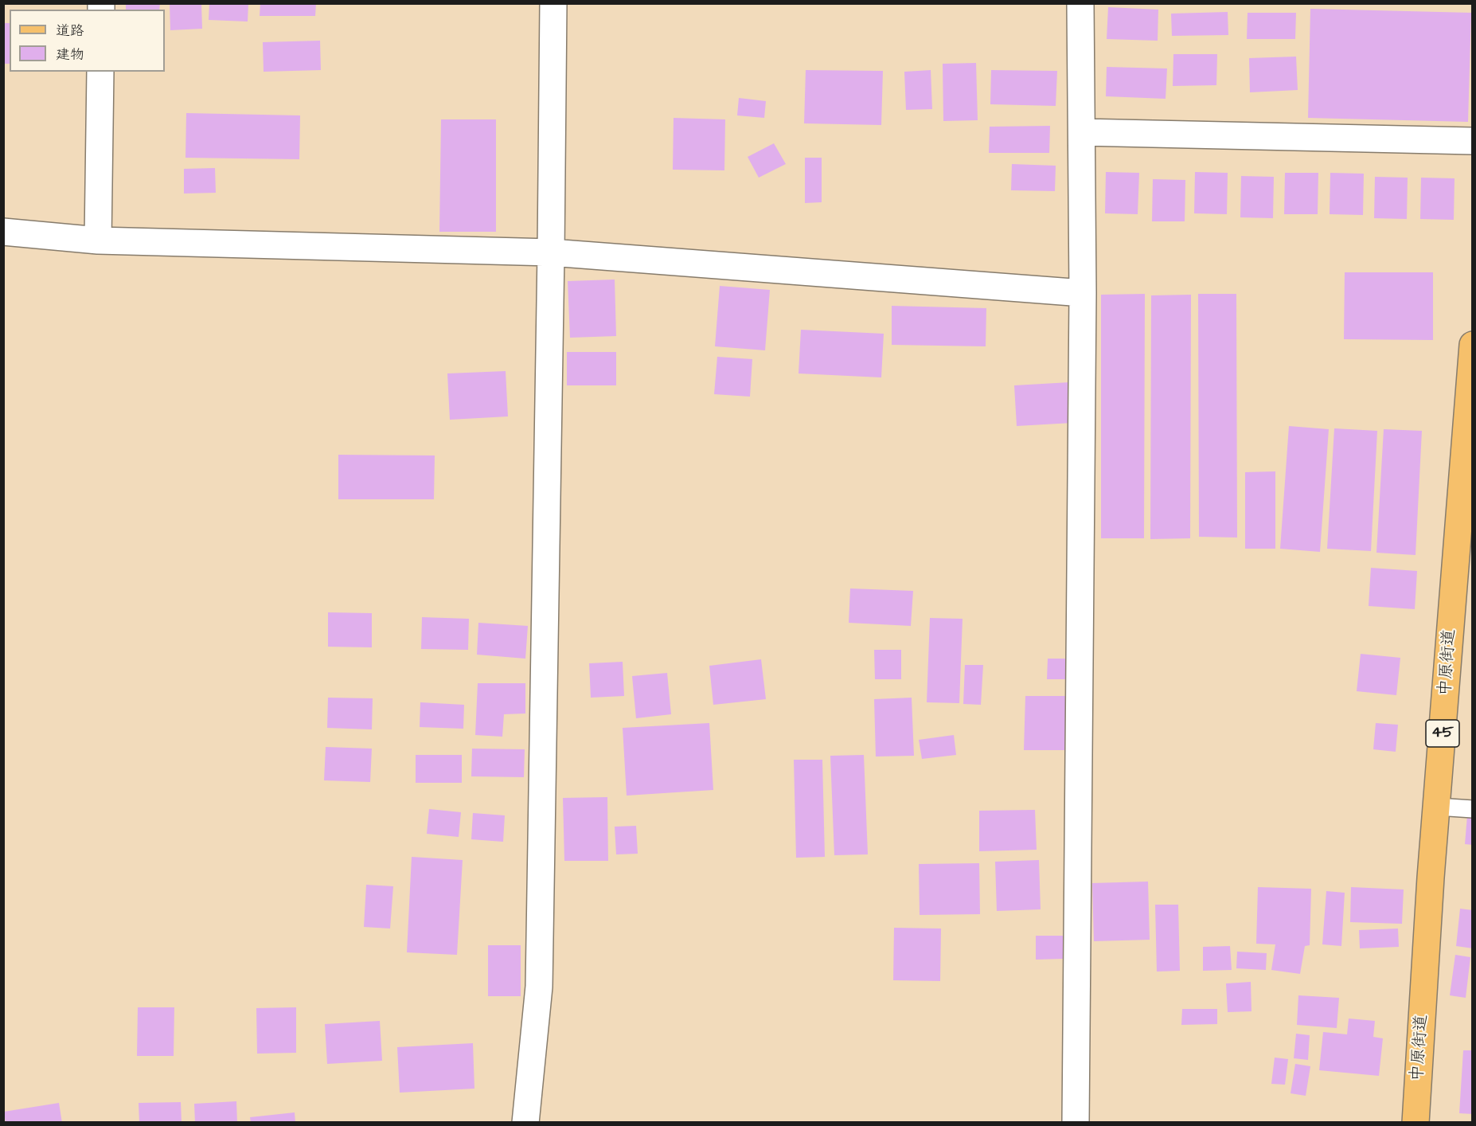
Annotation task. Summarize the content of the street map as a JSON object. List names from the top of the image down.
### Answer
{
  "streets": {
    "main road": ["中原街道", "45"]
  },
  "legend": ["道路", "建物"]
}
